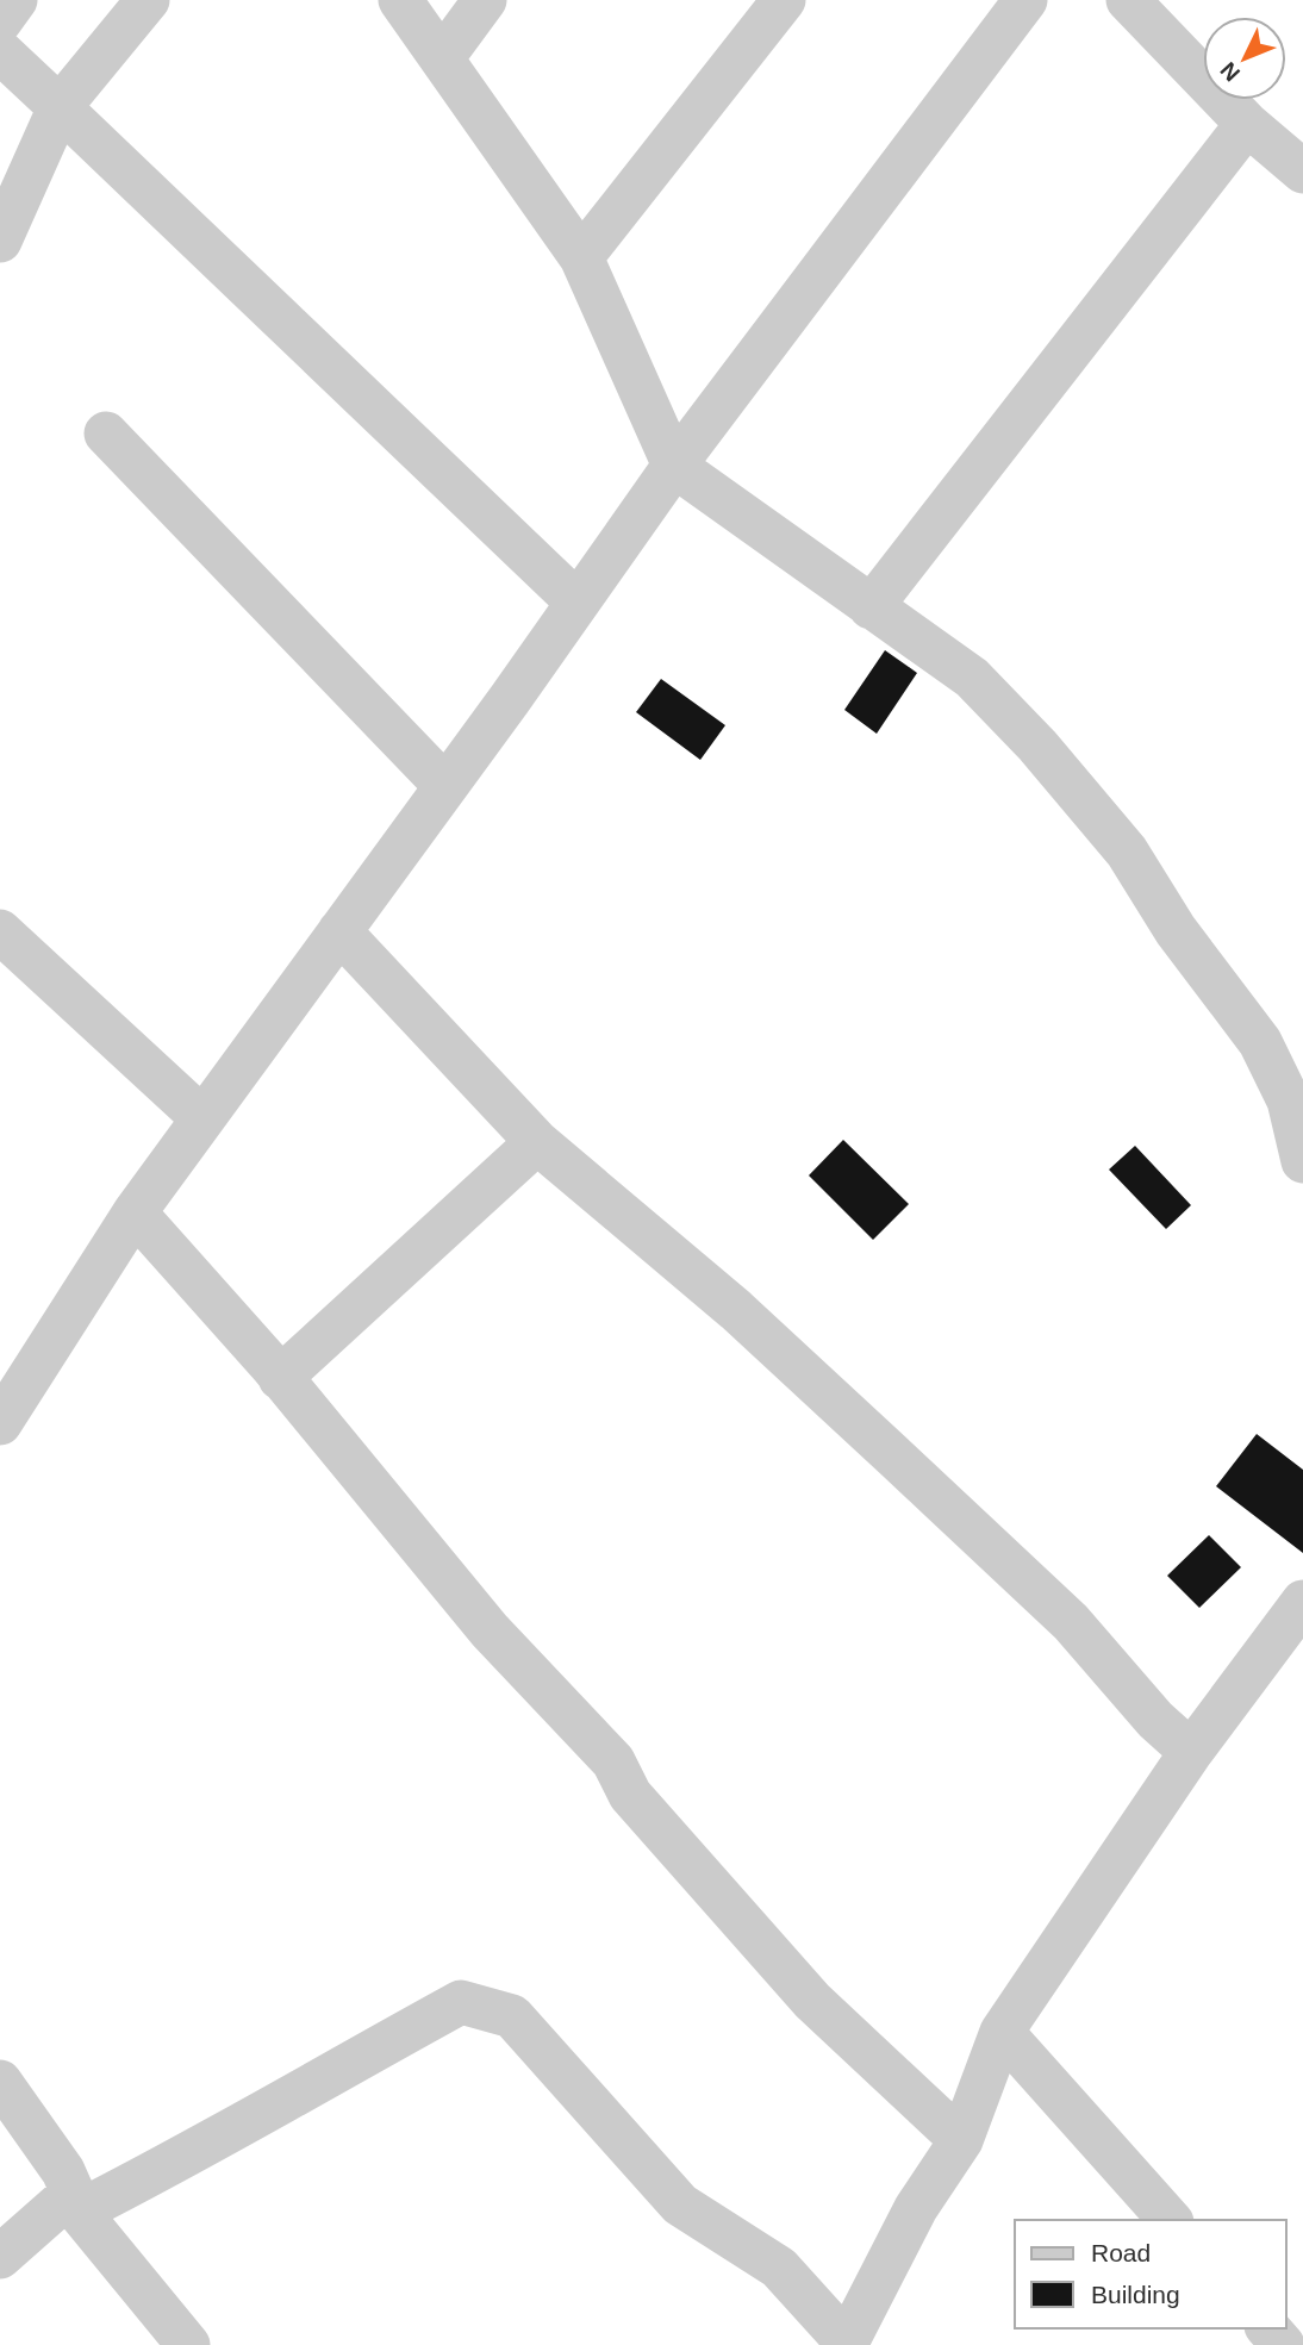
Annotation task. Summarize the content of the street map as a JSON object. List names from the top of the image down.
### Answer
{
  "legend": ["Road", "Building"],
  "north": "bottom left"
}
